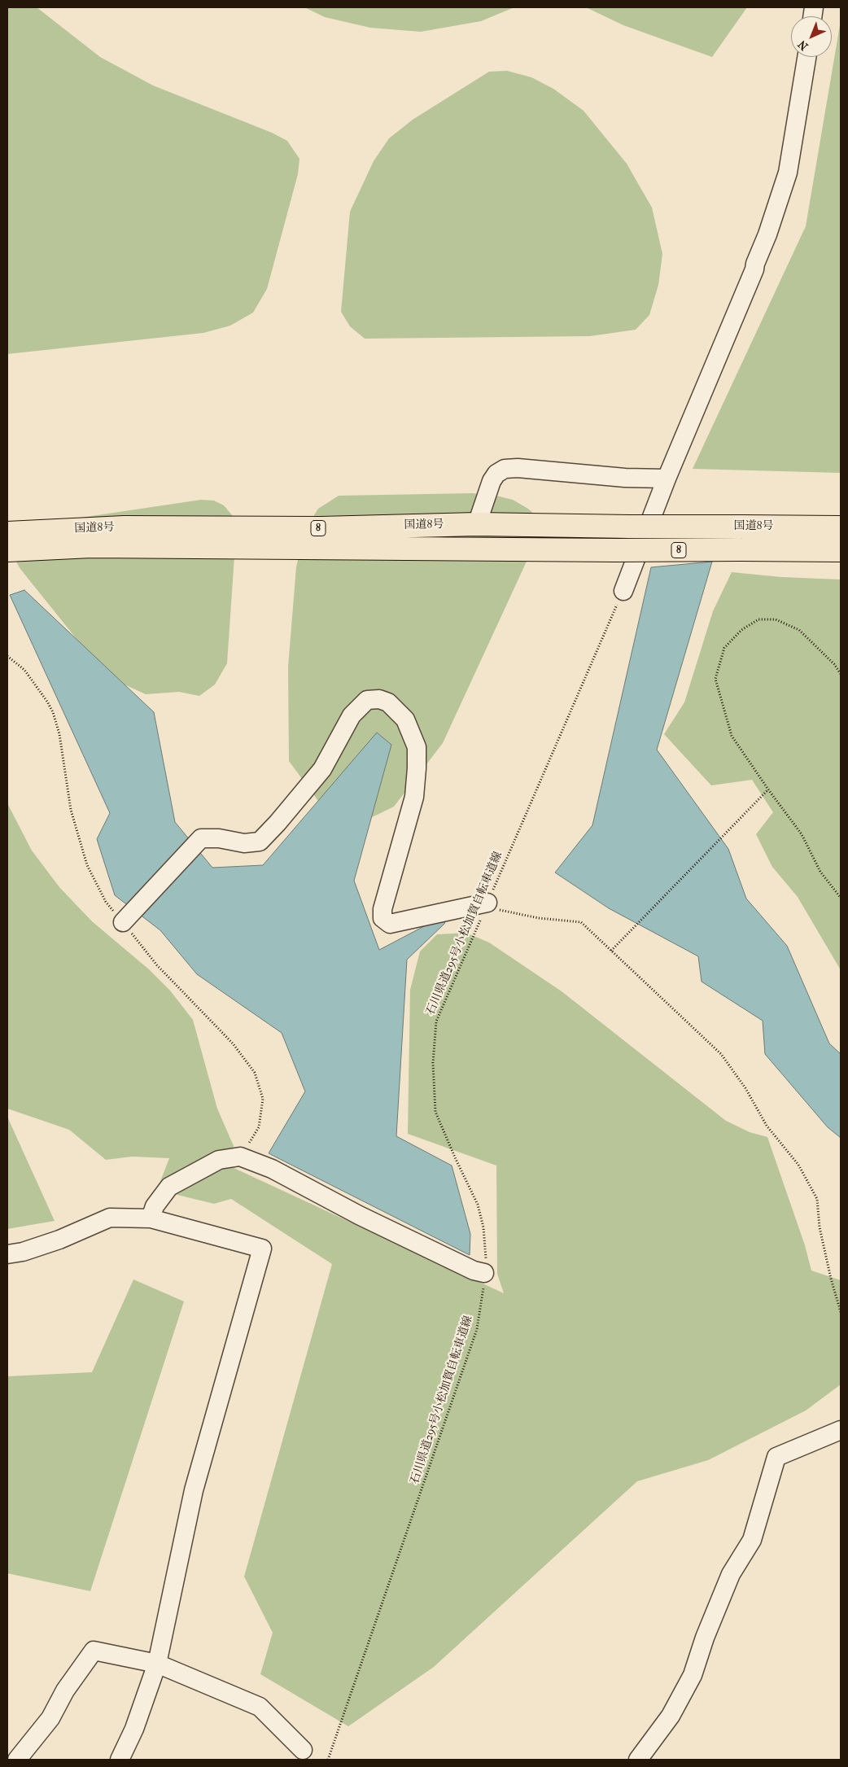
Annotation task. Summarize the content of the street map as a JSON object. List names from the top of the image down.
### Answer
{
  "streets": {
    "highway": ["国道8号", "8"],
    "path": ["石川県道295号小松加賀自転車道線"]
  },
  "north": "bottom left"
}
